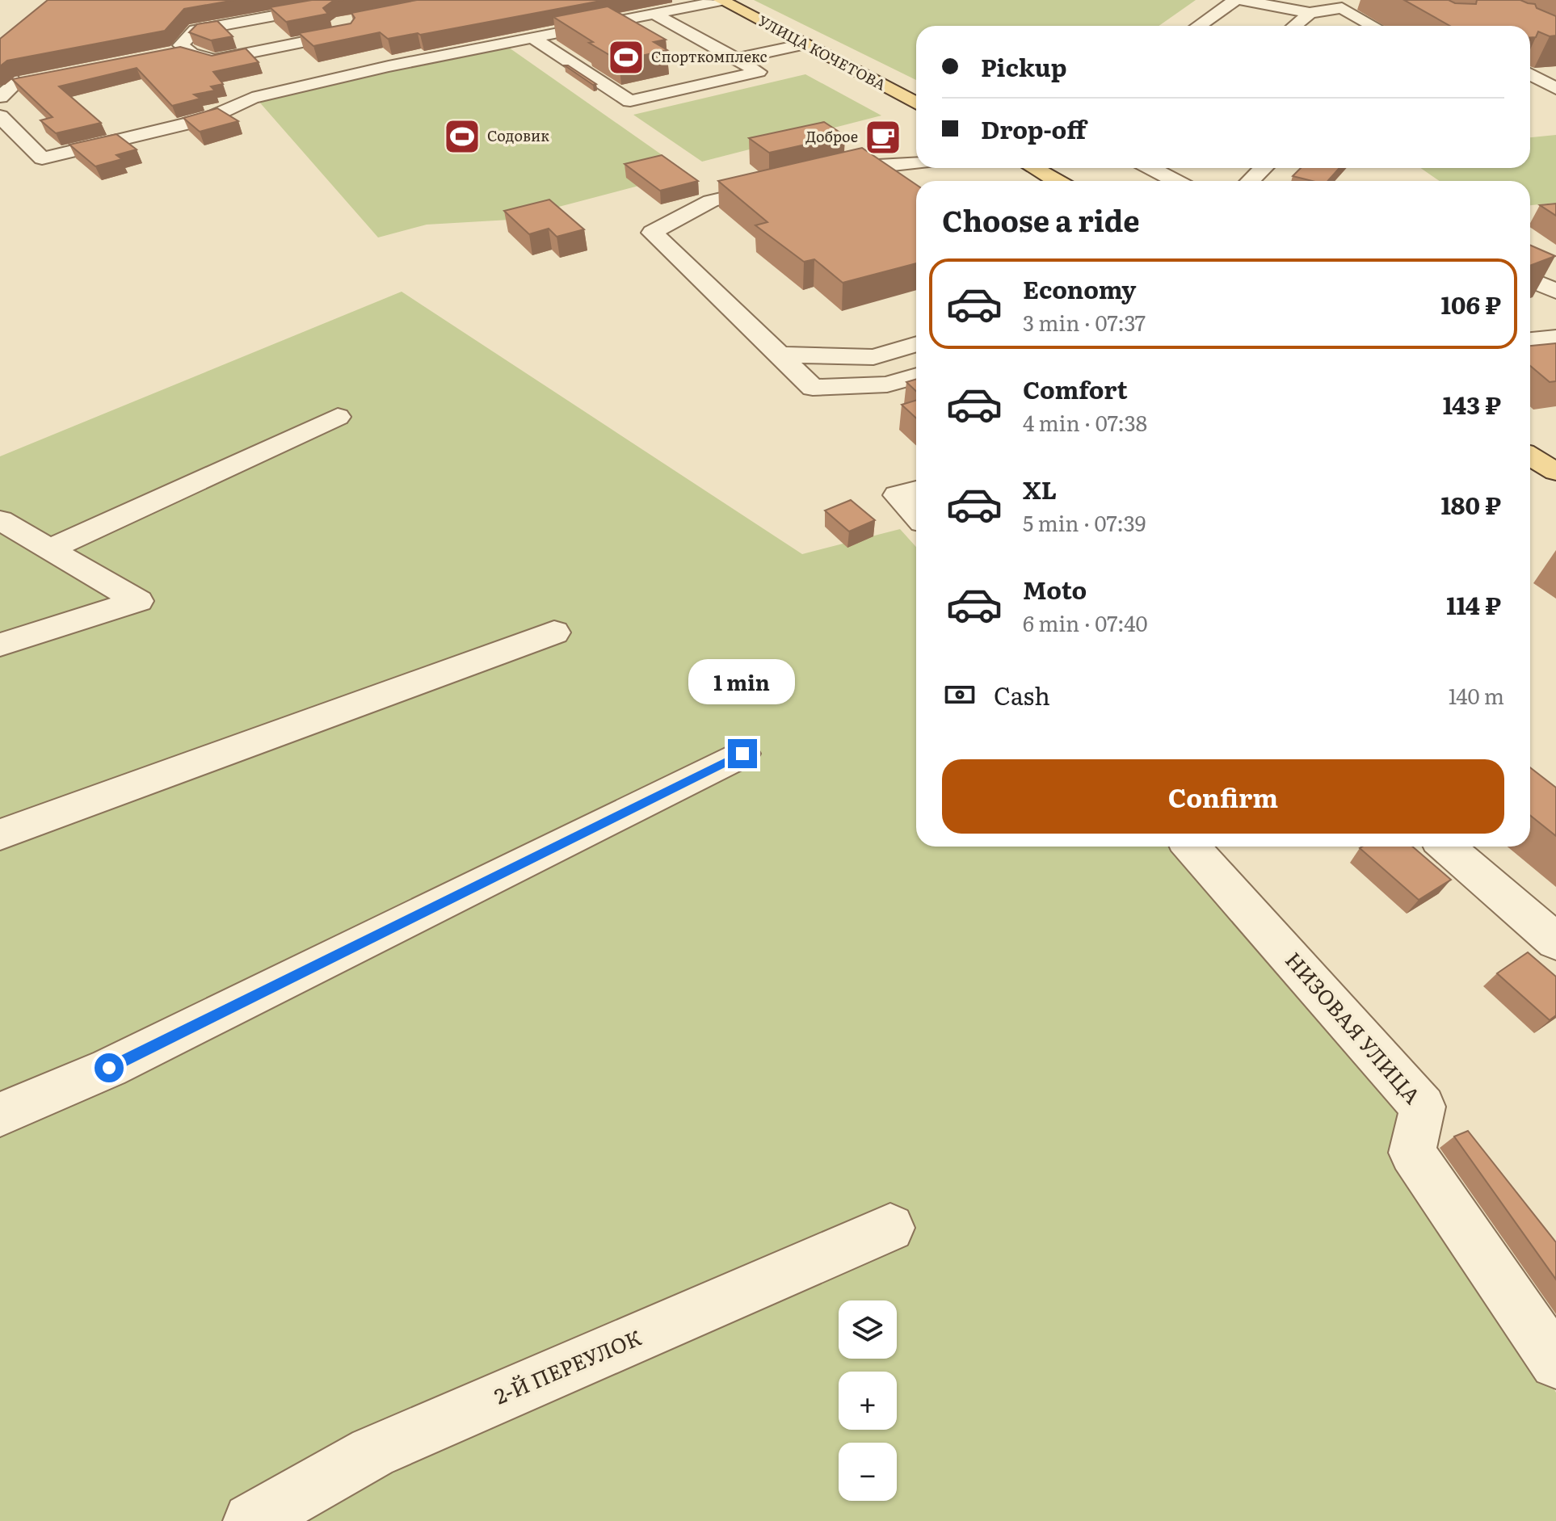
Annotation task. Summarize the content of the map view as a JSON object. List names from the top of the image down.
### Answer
{
  "streets": {
    "main road": ["УЛИЦА КОЧЕТОВА"],
    "street": ["НИЗОВАЯ УЛИЦА", "2-Й ПЕРЕУЛОК"]
  },
  "places": {
    "sports": ["Спорткомплекс", "Содовик"],
    "cafe": ["Доброе"]
  },
  "page": {
    "banner": ["Pickup", "Drop-off"],
    "heading": "Choose a ride",
    "list": [
      {
        "name": "Economy",
        "note": "3 min · 07:37",
        "value": "106 ₽"
      },
      {
        "name": "Comfort",
        "note": "4 min · 07:38",
        "value": "143 ₽"
      },
      {
        "name": "XL",
        "note": "5 min · 07:39",
        "value": "180 ₽"
      },
      {
        "name": "Moto",
        "note": "6 min · 07:40",
        "value": "114 ₽"
      }
    ],
    "bubble": "1 min",
    "pay": ["Cash", "140 m"],
    "buttons": "Confirm",
    "map_buttons": ["+", "−"]
  }
}
